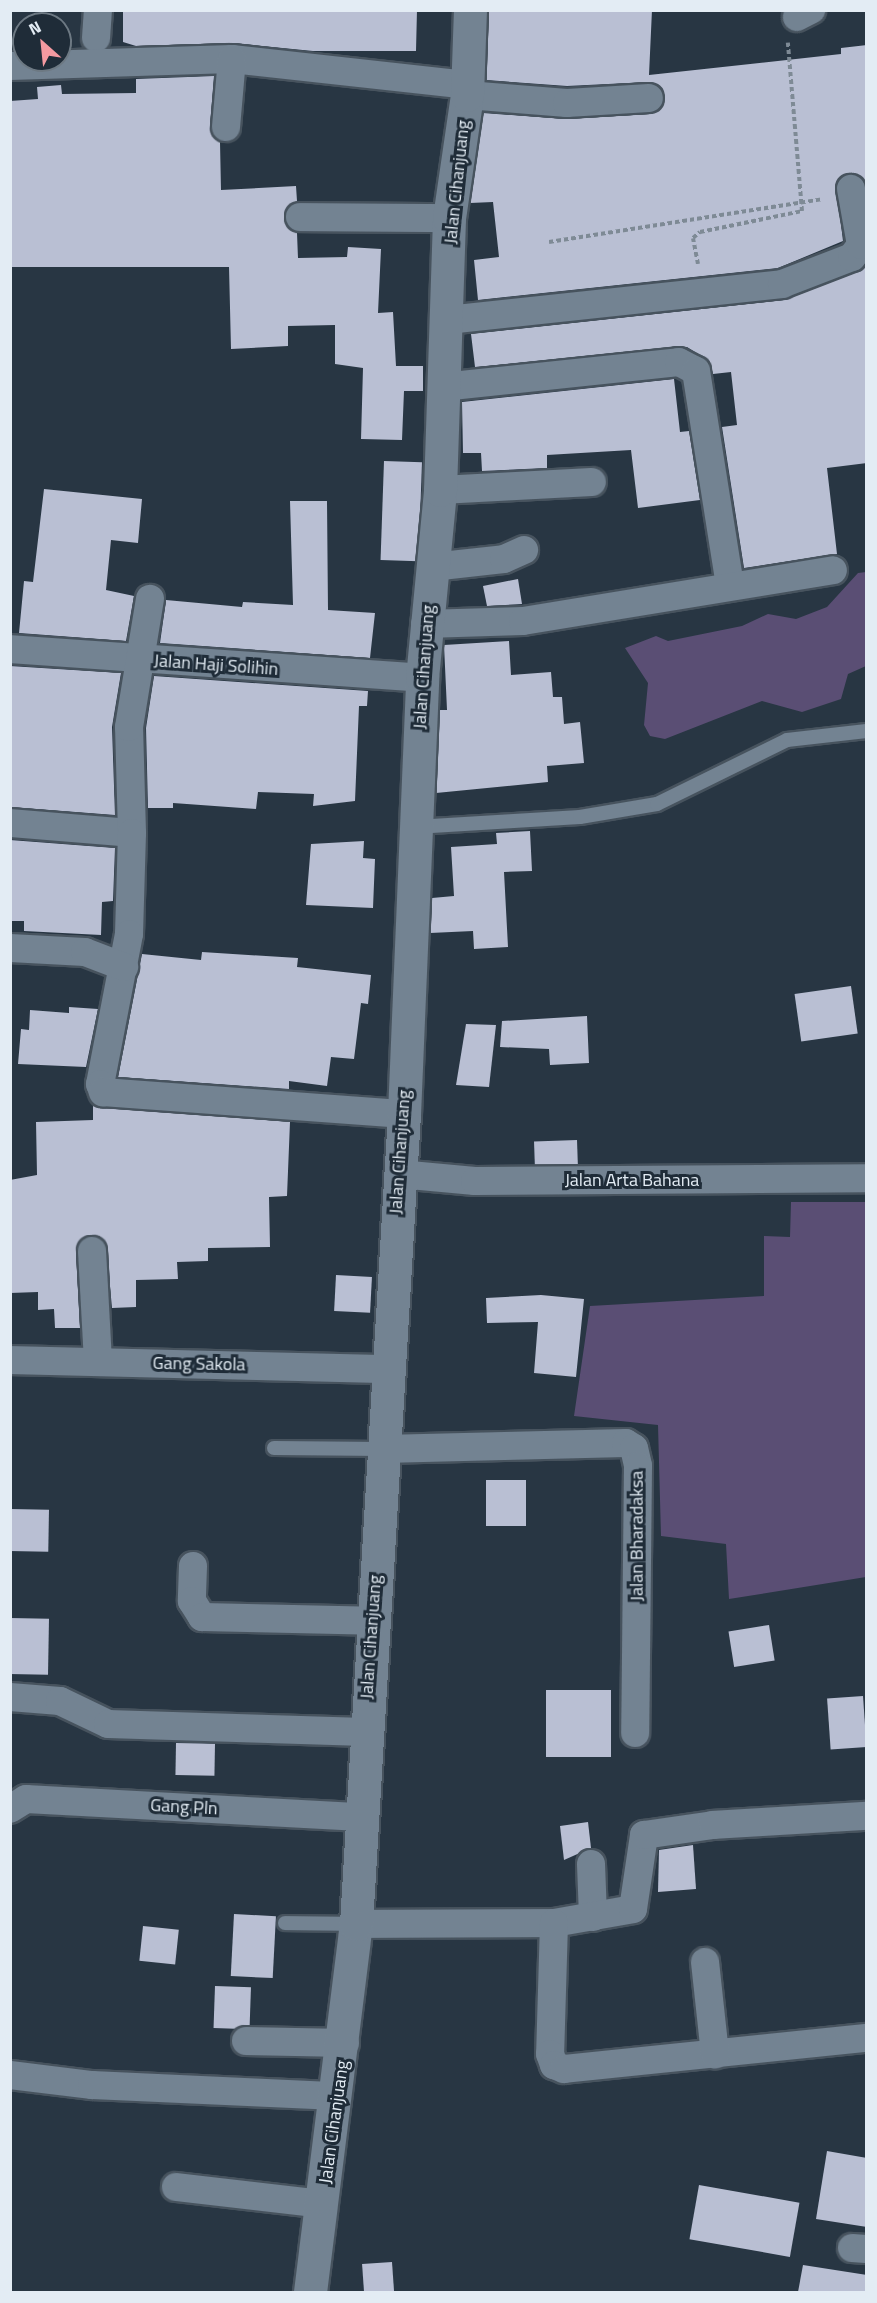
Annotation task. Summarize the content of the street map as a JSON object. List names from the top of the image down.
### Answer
{
  "streets": {
    "main road": ["Jalan Cihanjuang"],
    "street": [
      "Jalan Haji Solihin",
      "Jalan Arta Bahana",
      "Gang Sakola",
      "Jalan Bharadaksa",
      "Gang Pln"
    ]
  },
  "crossings": [
    ["Jalan Cihanjuang", "Jalan Haji Solihin"],
    ["Jalan Cihanjuang", "Jalan Arta Bahana"],
    ["Jalan Cihanjuang", "Gang Sakola"],
    ["Jalan Cihanjuang", "Jalan Bharadaksa"],
    ["Jalan Cihanjuang", "Gang Pln"]
  ],
  "north": "top left"
}
